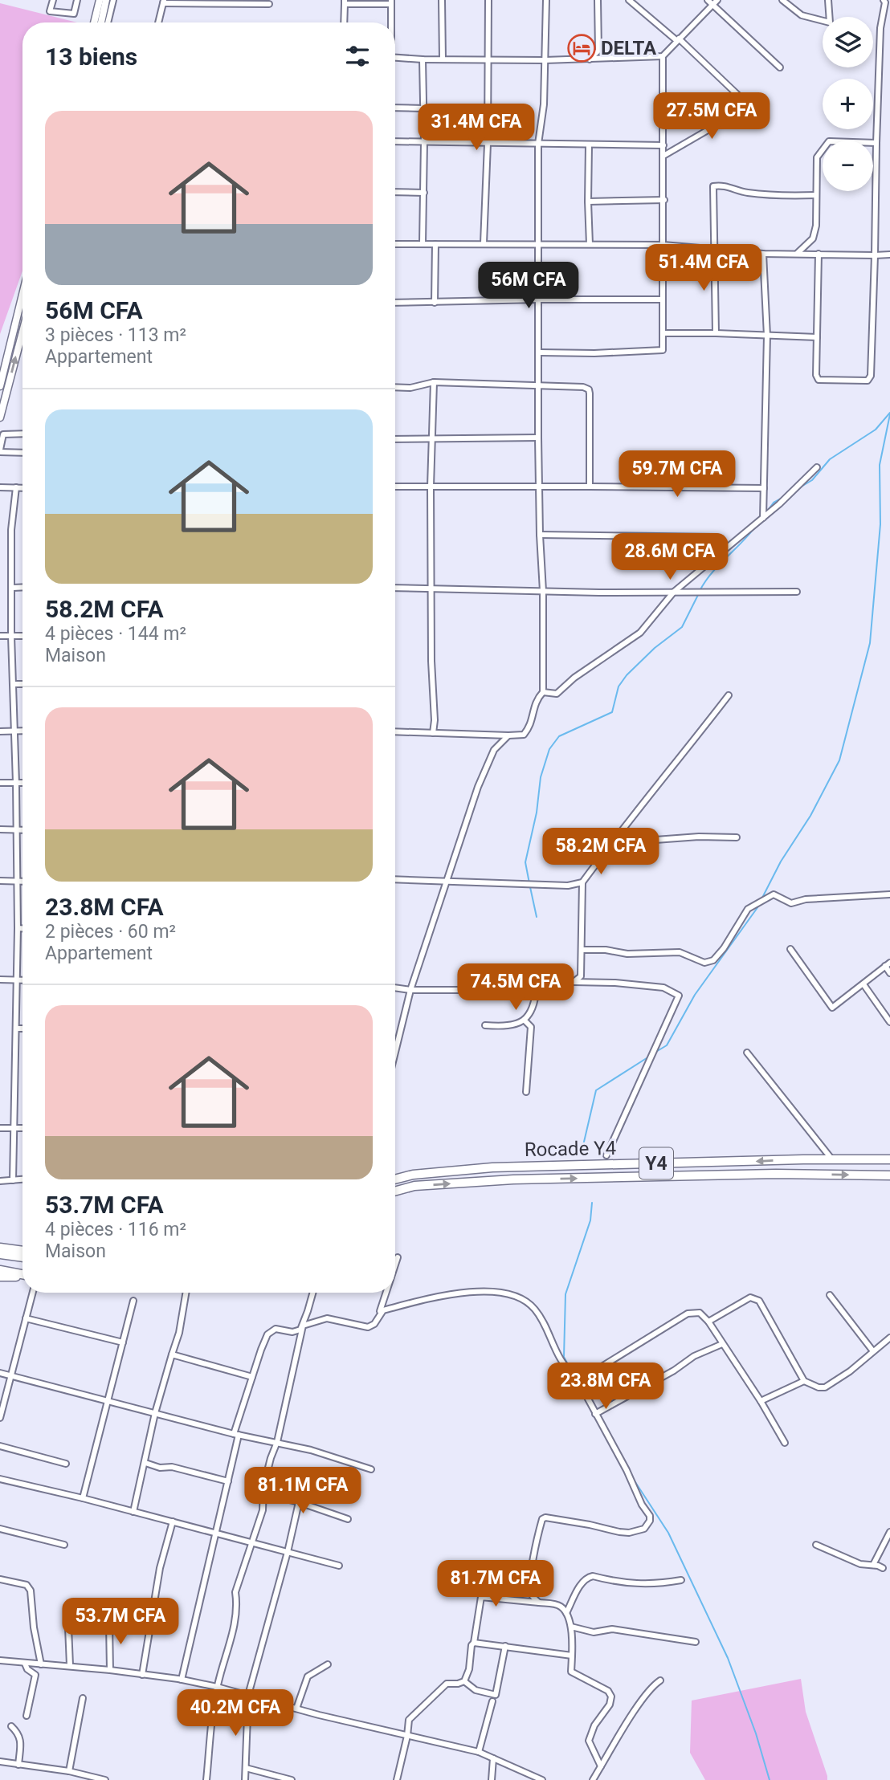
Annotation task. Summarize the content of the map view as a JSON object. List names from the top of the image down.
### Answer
{
  "streets": {
    "highway": ["Rocade Y4", "Y4"]
  },
  "places": {
    "hotel": ["DELTA"]
  },
  "page": {
    "map_buttons": ["+", "−"],
    "heading": "13 biens",
    "list": [
      {
        "name": "56M CFA",
        "note": "3 pièces · 113 m² · Appartement"
      },
      {
        "name": "58.2M CFA",
        "note": "4 pièces · 144 m² · Maison"
      },
      {
        "name": "23.8M CFA",
        "note": "2 pièces · 60 m² · Appartement"
      },
      {
        "name": "53.7M CFA",
        "note": "4 pièces · 116 m² · Maison"
      }
    ],
    "price": [
      "27.5M CFA",
      "31.4M CFA",
      "51.4M CFA",
      "56M CFA",
      "59.7M CFA",
      "28.6M CFA",
      "58.2M CFA",
      "74.5M CFA",
      "23.8M CFA",
      "81.1M CFA",
      "81.7M CFA",
      "53.7M CFA",
      "40.2M CFA"
    ]
  }
}
